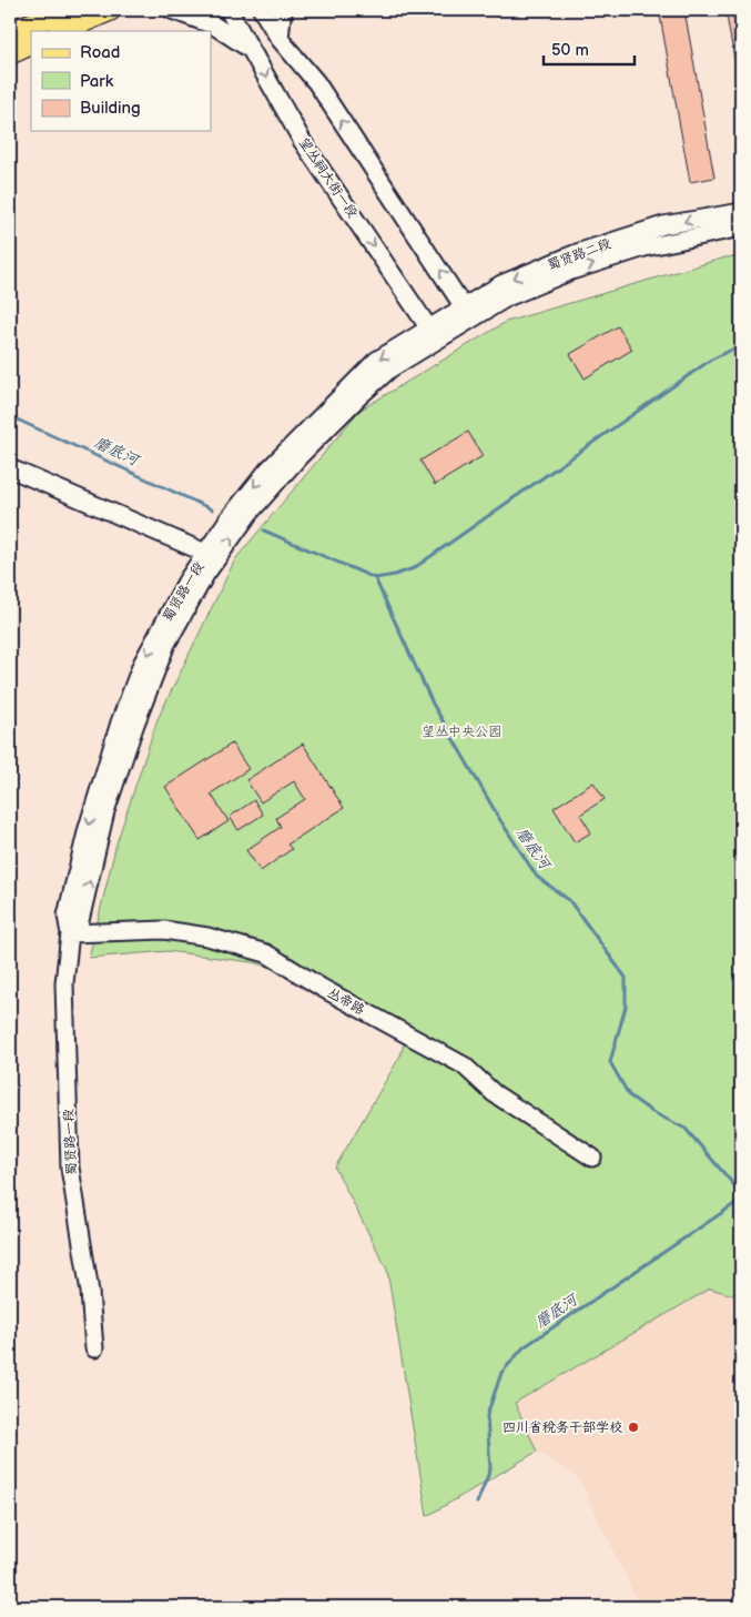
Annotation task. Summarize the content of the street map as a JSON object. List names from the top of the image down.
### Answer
{
  "streets": {
    "street": [
      "望丛祠大街一段",
      "蜀贤路二段",
      "蜀贤路一段",
      "丛帝路"
    ]
  },
  "crossings": [
    ["望丛祠大街一段", "蜀贤路二段"],
    ["望丛祠大街一段", "蜀贤路一段"],
    ["蜀贤路二段", "蜀贤路一段"],
    ["蜀贤路一段", "丛帝路"]
  ],
  "water": ["磨底河"],
  "parks": ["望丛中央公园"],
  "places": ["四川省税务干部学校"],
  "legend": ["Road", "Park", "Building"],
  "scale_bar": "50 m"
}
